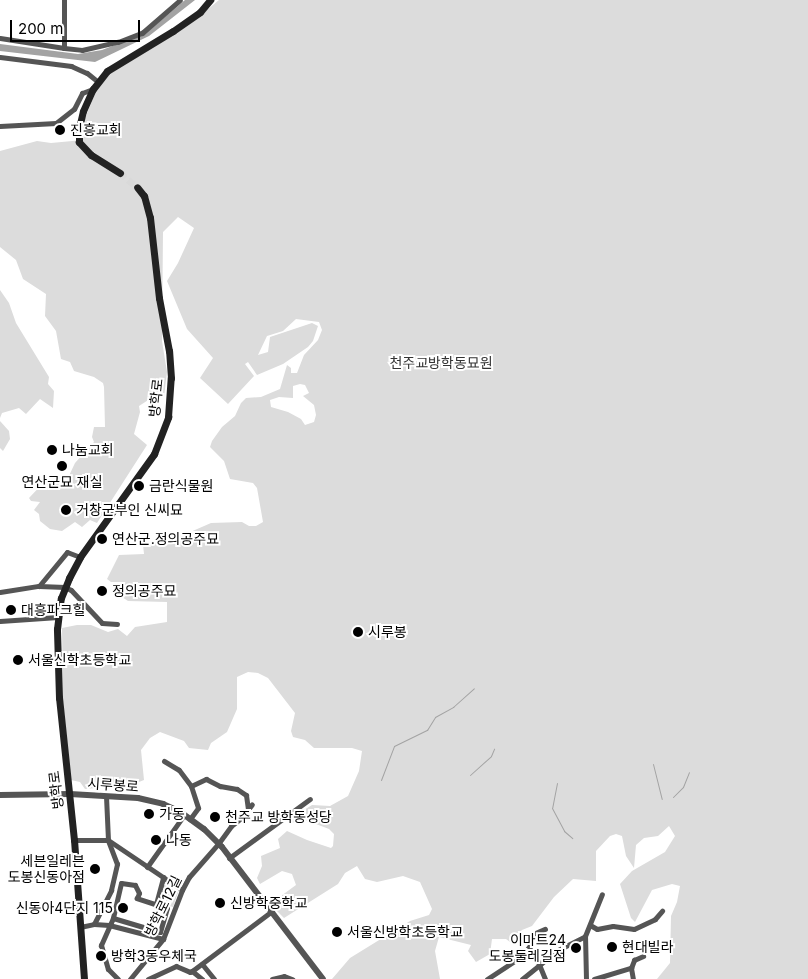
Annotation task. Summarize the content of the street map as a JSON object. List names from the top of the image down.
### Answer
{
  "streets": {
    "main road": ["방학로"],
    "street": ["시루봉로", "방학로12길"]
  },
  "crossings": [
    ["방학로", "시루봉로"],
    ["시루봉로", "방학로12길"]
  ],
  "parks": ["천주교방학동묘원"],
  "places": [
    "진흥교회",
    "나눔교회",
    "연산군묘 재실",
    "금란식물원",
    "거창군부인 신씨묘",
    "연산군.정의공주묘",
    "정의공주묘",
    "대흥파크힐",
    "시루봉",
    "서울신학초등학교",
    "가동",
    "천주교 방학동성당",
    "나동",
    "세븐일레븐 도봉신동아점",
    "신방학중학교",
    "신동아4단지 115",
    "서울신방학초등학교",
    "현대빌라",
    "이마트24 도봉둘레길점",
    "방학3동우체국"
  ],
  "scale_bar": "200 m"
}
